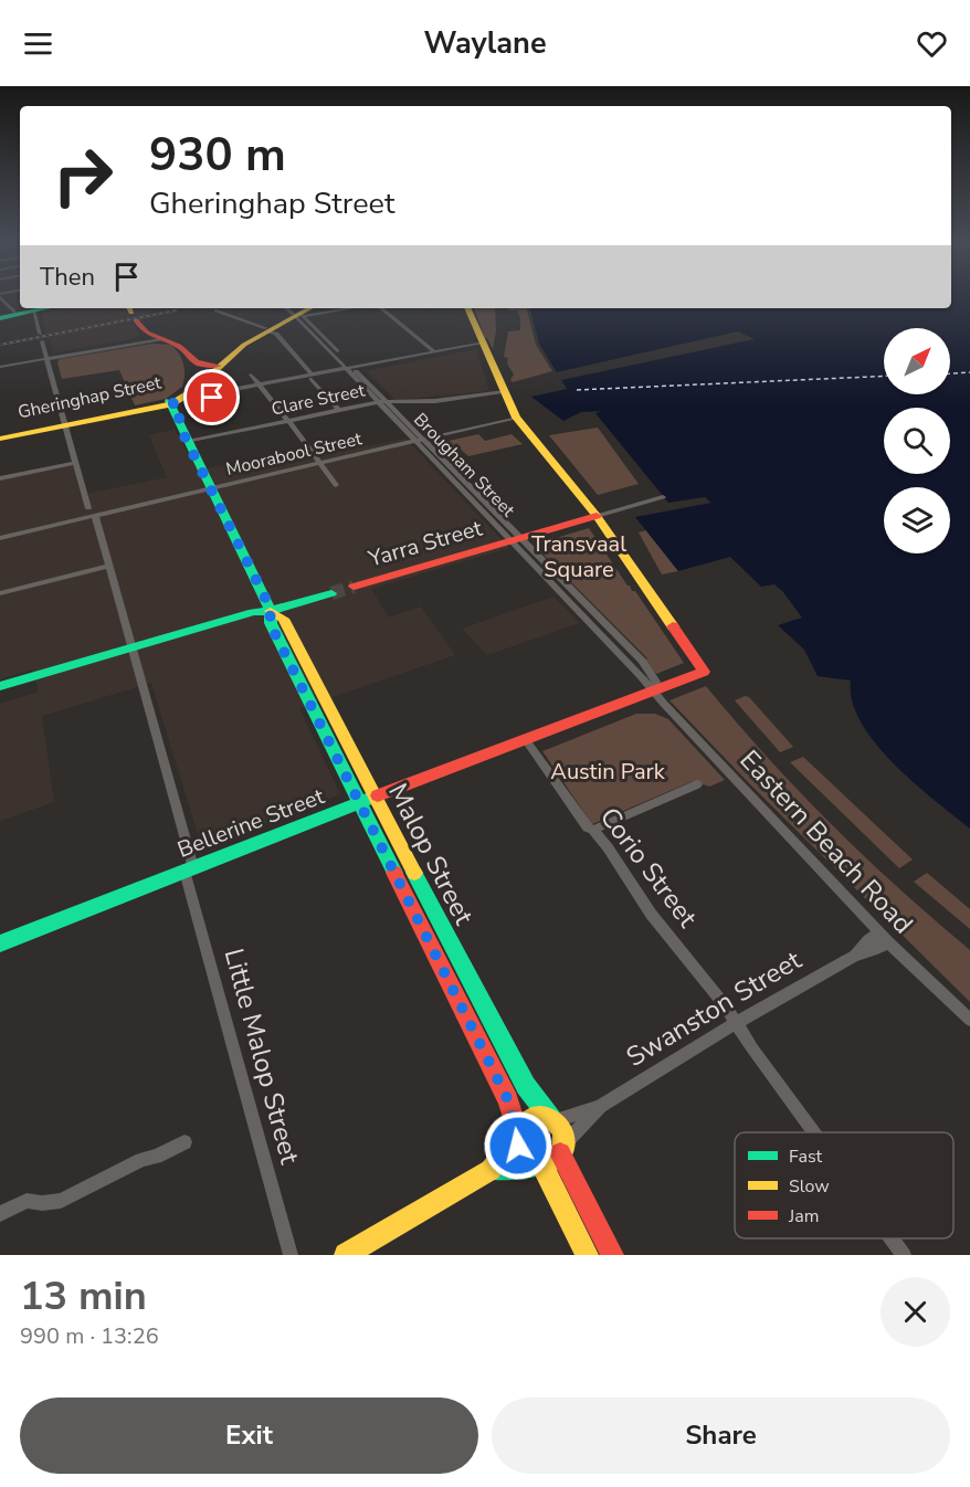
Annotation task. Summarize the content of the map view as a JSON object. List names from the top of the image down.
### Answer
{
  "streets": {
    "main road": [
      "Gheringhap Street",
      "Yarra Street",
      "Bellerine Street",
      "Malop Street"
    ],
    "street": [
      "Clare Street",
      "Moorabool Street",
      "Brougham Street",
      "Eastern Beach Road",
      "Corio Street",
      "Swanston Street",
      "Little Malop Street"
    ]
  },
  "crossings": [
    ["Gheringhap Street", "Brougham Street"],
    ["Gheringhap Street", "Malop Street"],
    ["Clare Street", "Brougham Street"],
    ["Clare Street", "Malop Street"],
    ["Moorabool Street", "Brougham Street"],
    ["Moorabool Street", "Malop Street"],
    ["Moorabool Street", "Little Malop Street"],
    ["Brougham Street", "Yarra Street"],
    ["Brougham Street", "Bellerine Street"],
    ["Brougham Street", "Eastern Beach Road"],
    ["Yarra Street", "Bellerine Street"],
    ["Bellerine Street", "Eastern Beach Road"],
    ["Bellerine Street", "Malop Street"],
    ["Bellerine Street", "Corio Street"],
    ["Bellerine Street", "Little Malop Street"],
    ["Eastern Beach Road", "Swanston Street"],
    ["Malop Street", "Swanston Street"],
    ["Corio Street", "Swanston Street"]
  ],
  "parks": ["Transvaal Square", "Austin Park"],
  "legend": ["Fast", "Slow", "Jam"],
  "north": "top right",
  "page": {
    "header": "Waylane",
    "turn": ["930 m", "Gheringhap Street"],
    "then": "Then",
    "heading": ["13 min", "990 m · 13:26"],
    "buttons": ["Exit", "Share"]
  }
}
